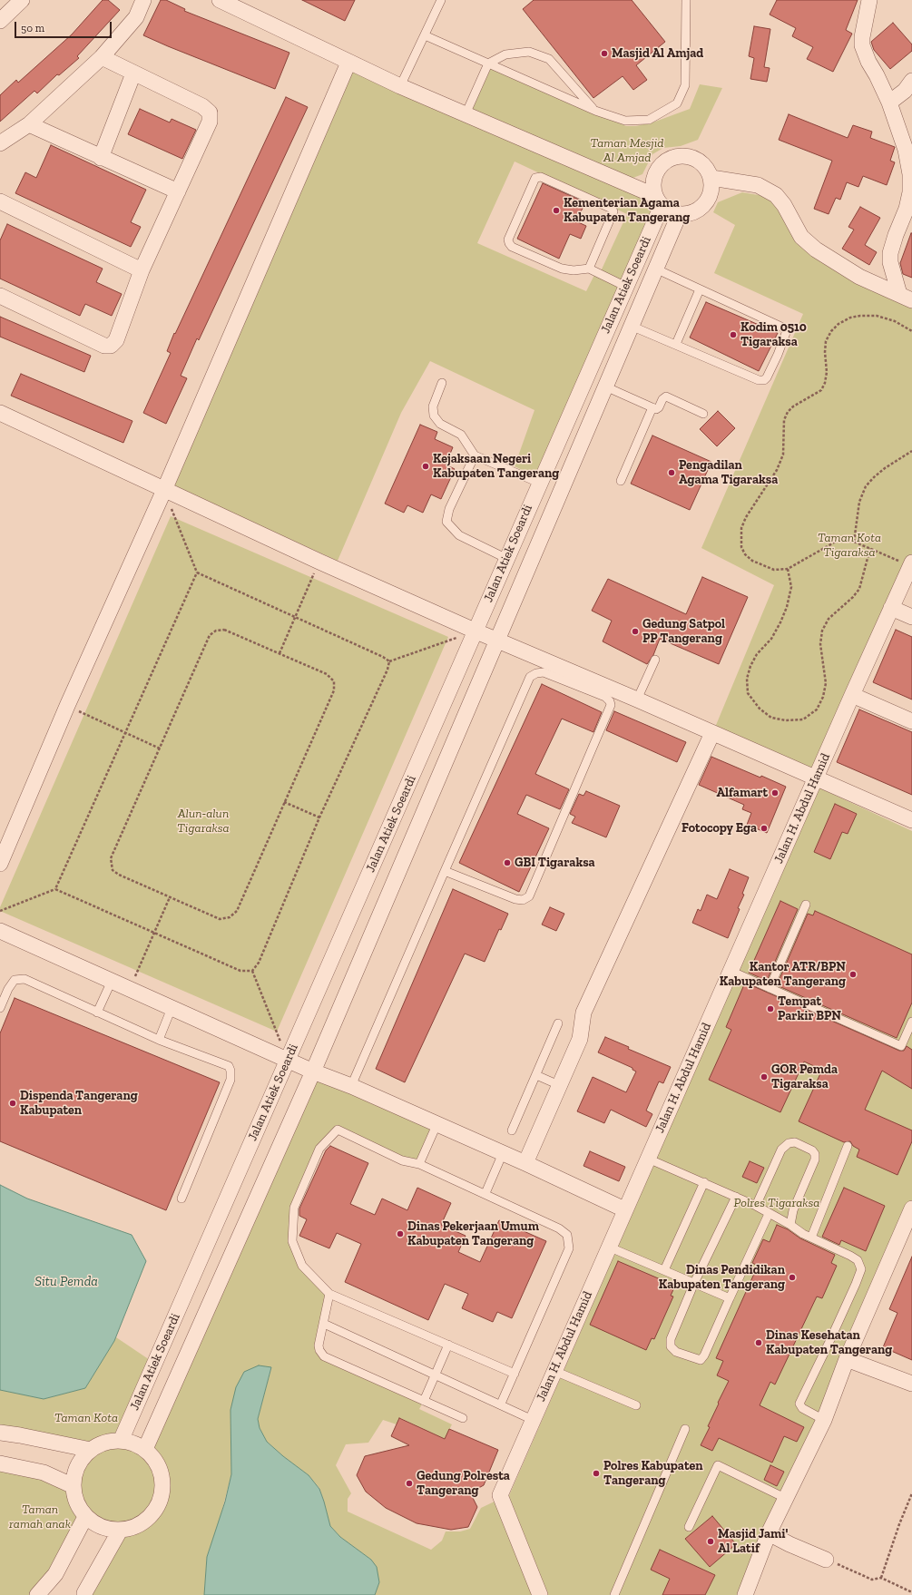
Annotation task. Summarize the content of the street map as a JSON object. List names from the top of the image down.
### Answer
{
  "streets": {
    "street": ["Jalan Atiek Soeardi", "Jalan H. Abdul Hamid"]
  },
  "water": ["Situ Pemda"],
  "parks": [
    "Taman Mesjid Al Amjad",
    "Taman Kota Tigaraksa",
    "Alun-alun Tigaraksa",
    "Polres Tigaraksa",
    "Taman Kota",
    "Taman ramah anak"
  ],
  "places": [
    "Masjid Al Amjad",
    "Kementerian Agama Kabupaten Tangerang",
    "Kodim 0510 Tigaraksa",
    "Kejaksaan Negeri Kabupaten Tangerang",
    "Pengadilan Agama Tigaraksa",
    "Gedung Satpol PP Tangerang",
    "Alfamart",
    "Fotocopy Ega",
    "GBI Tigaraksa",
    "Kantor ATR/BPN Kabupaten Tangerang",
    "Tempat Parkir BPN",
    "GOR Pemda Tigaraksa",
    "Dispenda Tangerang Kabupaten",
    "Dinas Pekerjaan Umum Kabupaten Tangerang",
    "Dinas Pendidikan Kabupaten Tangerang",
    "Dinas Kesehatan Kabupaten Tangerang",
    "Polres Kabupaten Tangerang",
    "Gedung Polresta Tangerang",
    "Masjid Jami' Al Latif"
  ],
  "scale_bar": "50 m"
}
